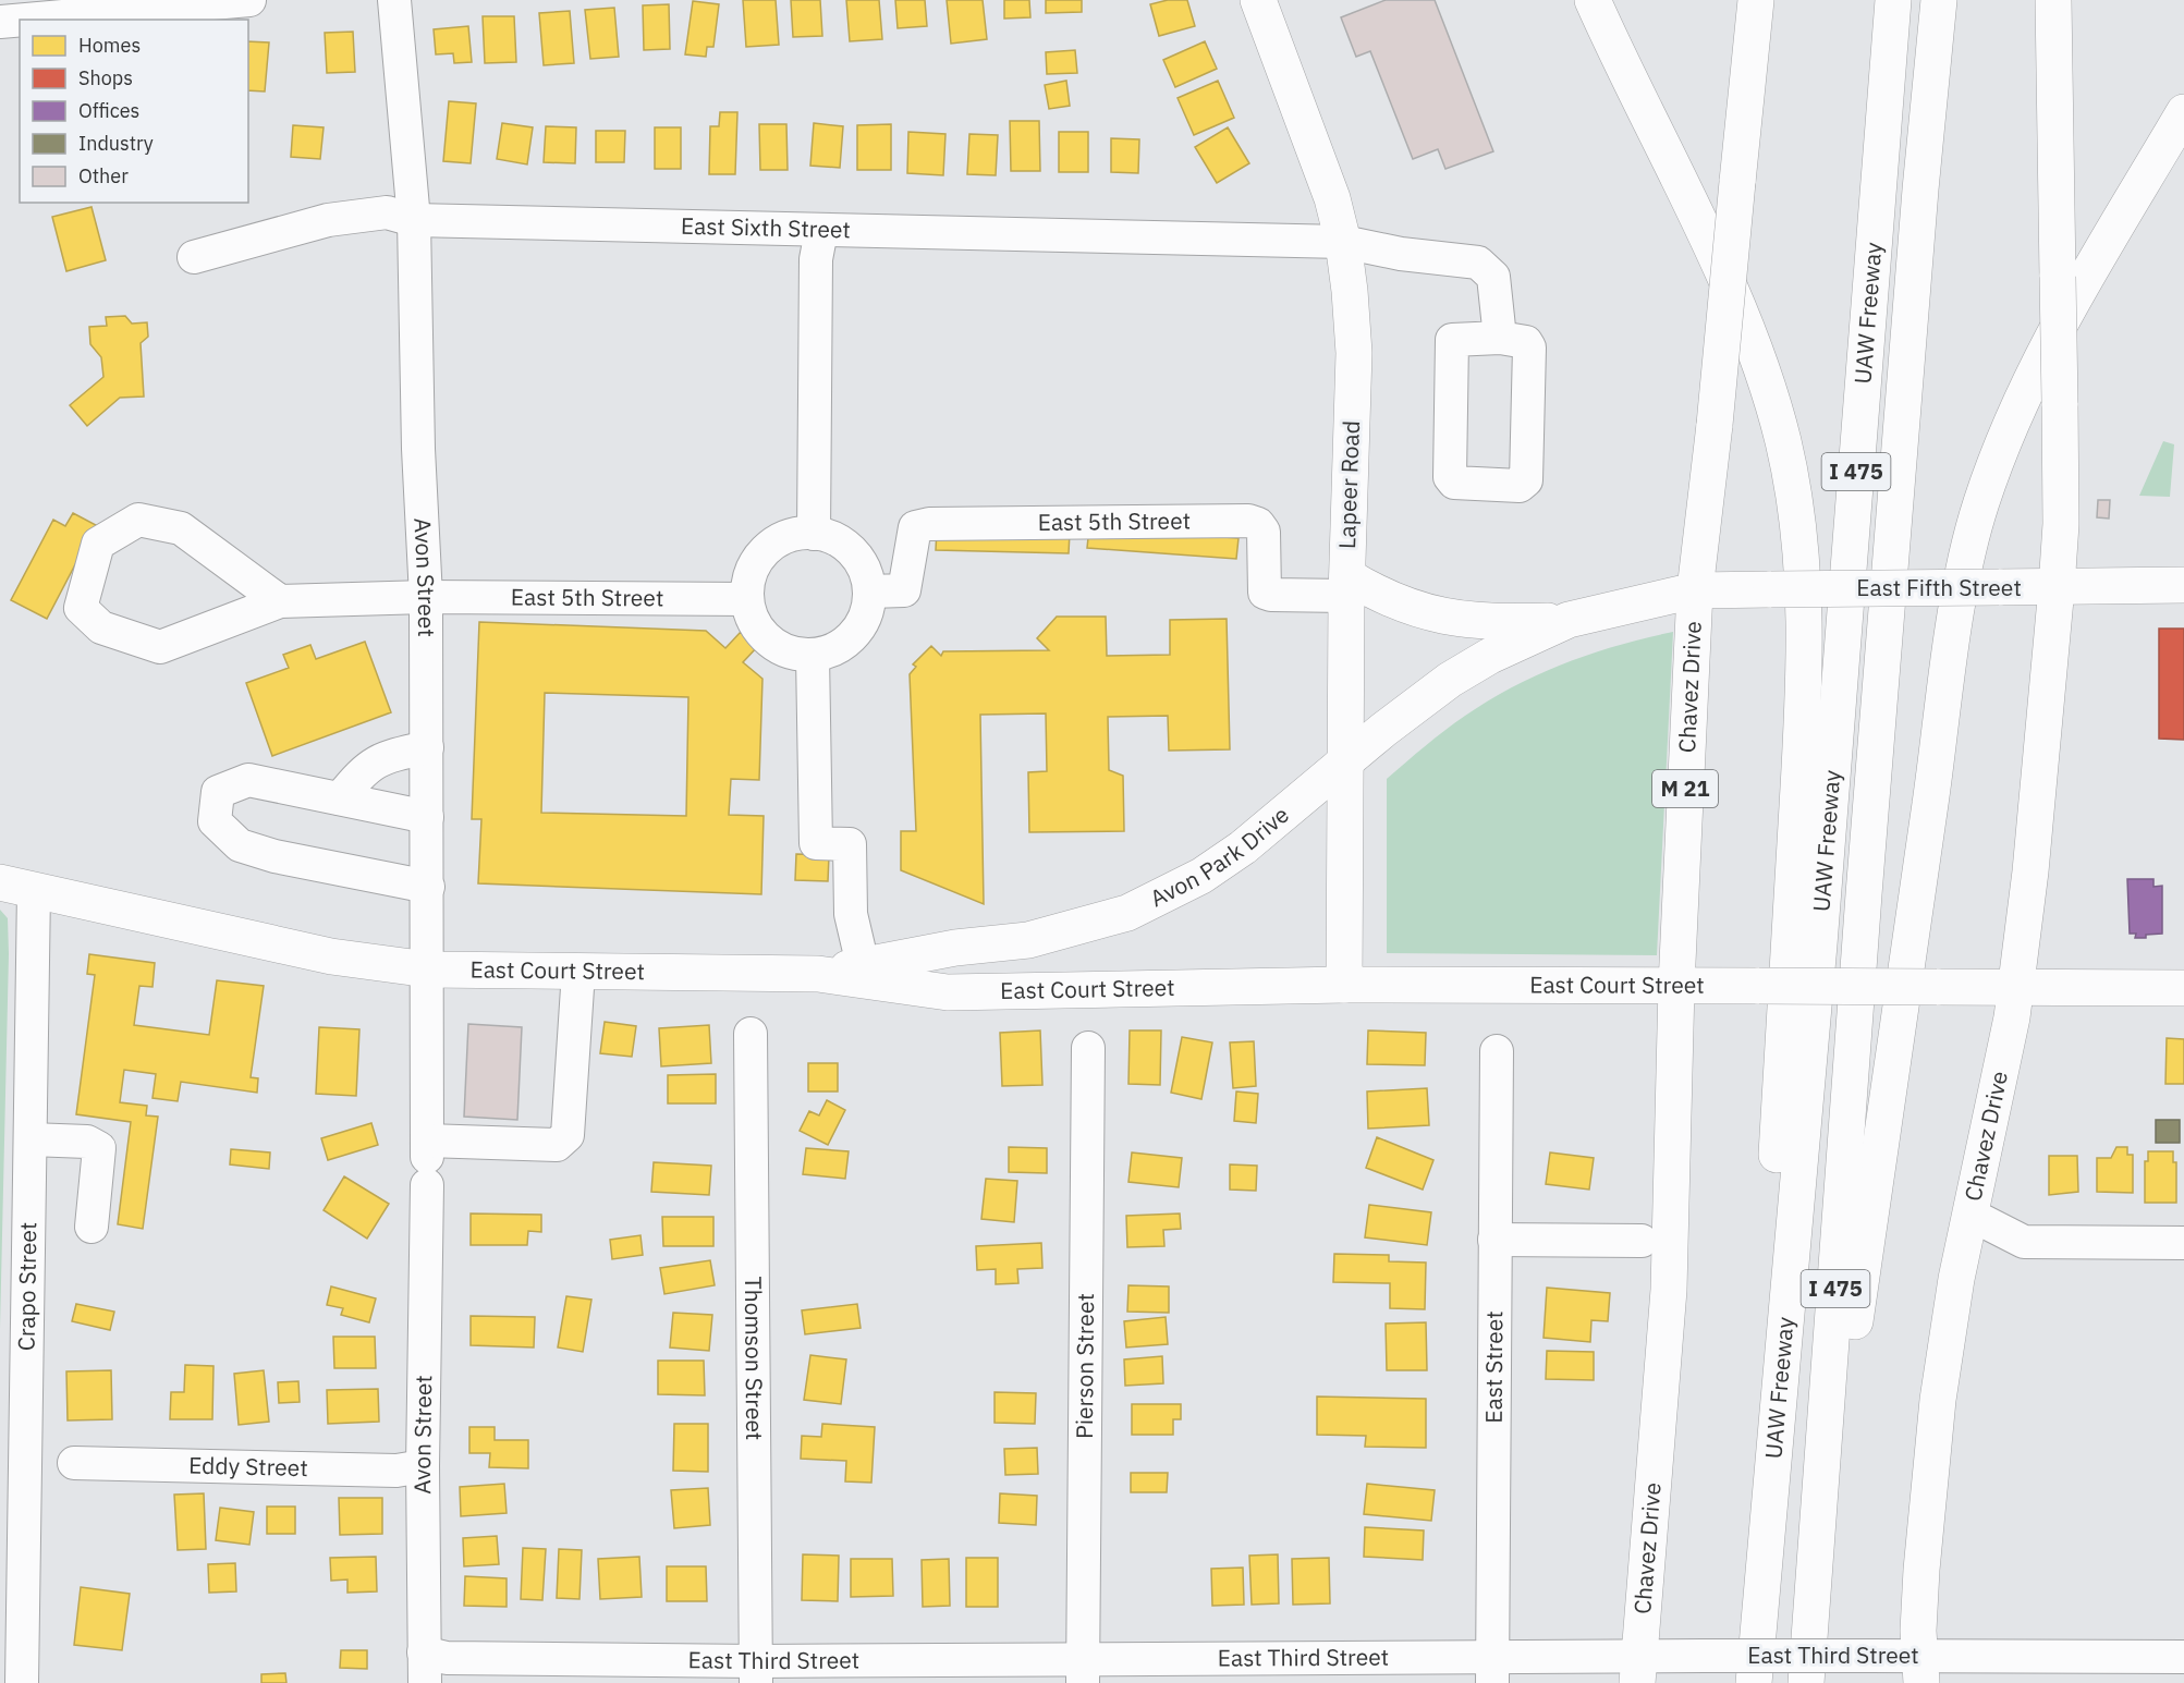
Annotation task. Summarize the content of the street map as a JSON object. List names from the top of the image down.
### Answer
{
  "streets": {
    "main road": [
      "UAW Freeway",
      "I 475",
      "Lapeer Road",
      "East Fifth Street",
      "Chavez Drive",
      "M 21",
      "Avon Park Drive",
      "East Court Street"
    ],
    "street": [
      "East Sixth Street",
      "East 5th Street",
      "Avon Street",
      "Crapo Street",
      "Thomson Street",
      "Pierson Street",
      "East Street",
      "Eddy Street",
      "East Third Street"
    ]
  },
  "crossings": [
    ["East Sixth Street", "Lapeer Road"],
    ["East Sixth Street", "Avon Street"],
    ["Lapeer Road", "East 5th Street"],
    ["Lapeer Road", "Avon Park Drive"],
    ["Lapeer Road", "East Court Street"],
    ["East 5th Street", "Avon Street"],
    ["Avon Street", "East Court Street"],
    ["Avon Street", "Eddy Street"],
    ["Avon Street", "East Third Street"],
    ["East Fifth Street", "Chavez Drive"],
    ["Chavez Drive", "East Court Street"],
    ["Chavez Drive", "East Third Street"],
    ["Avon Park Drive", "East Court Street"],
    ["East Court Street", "Crapo Street"],
    ["Thomson Street", "East Third Street"],
    ["Pierson Street", "East Third Street"],
    ["East Street", "East Third Street"]
  ],
  "legend": [
    "Homes",
    "Shops",
    "Offices",
    "Industry",
    "Other"
  ]
}
